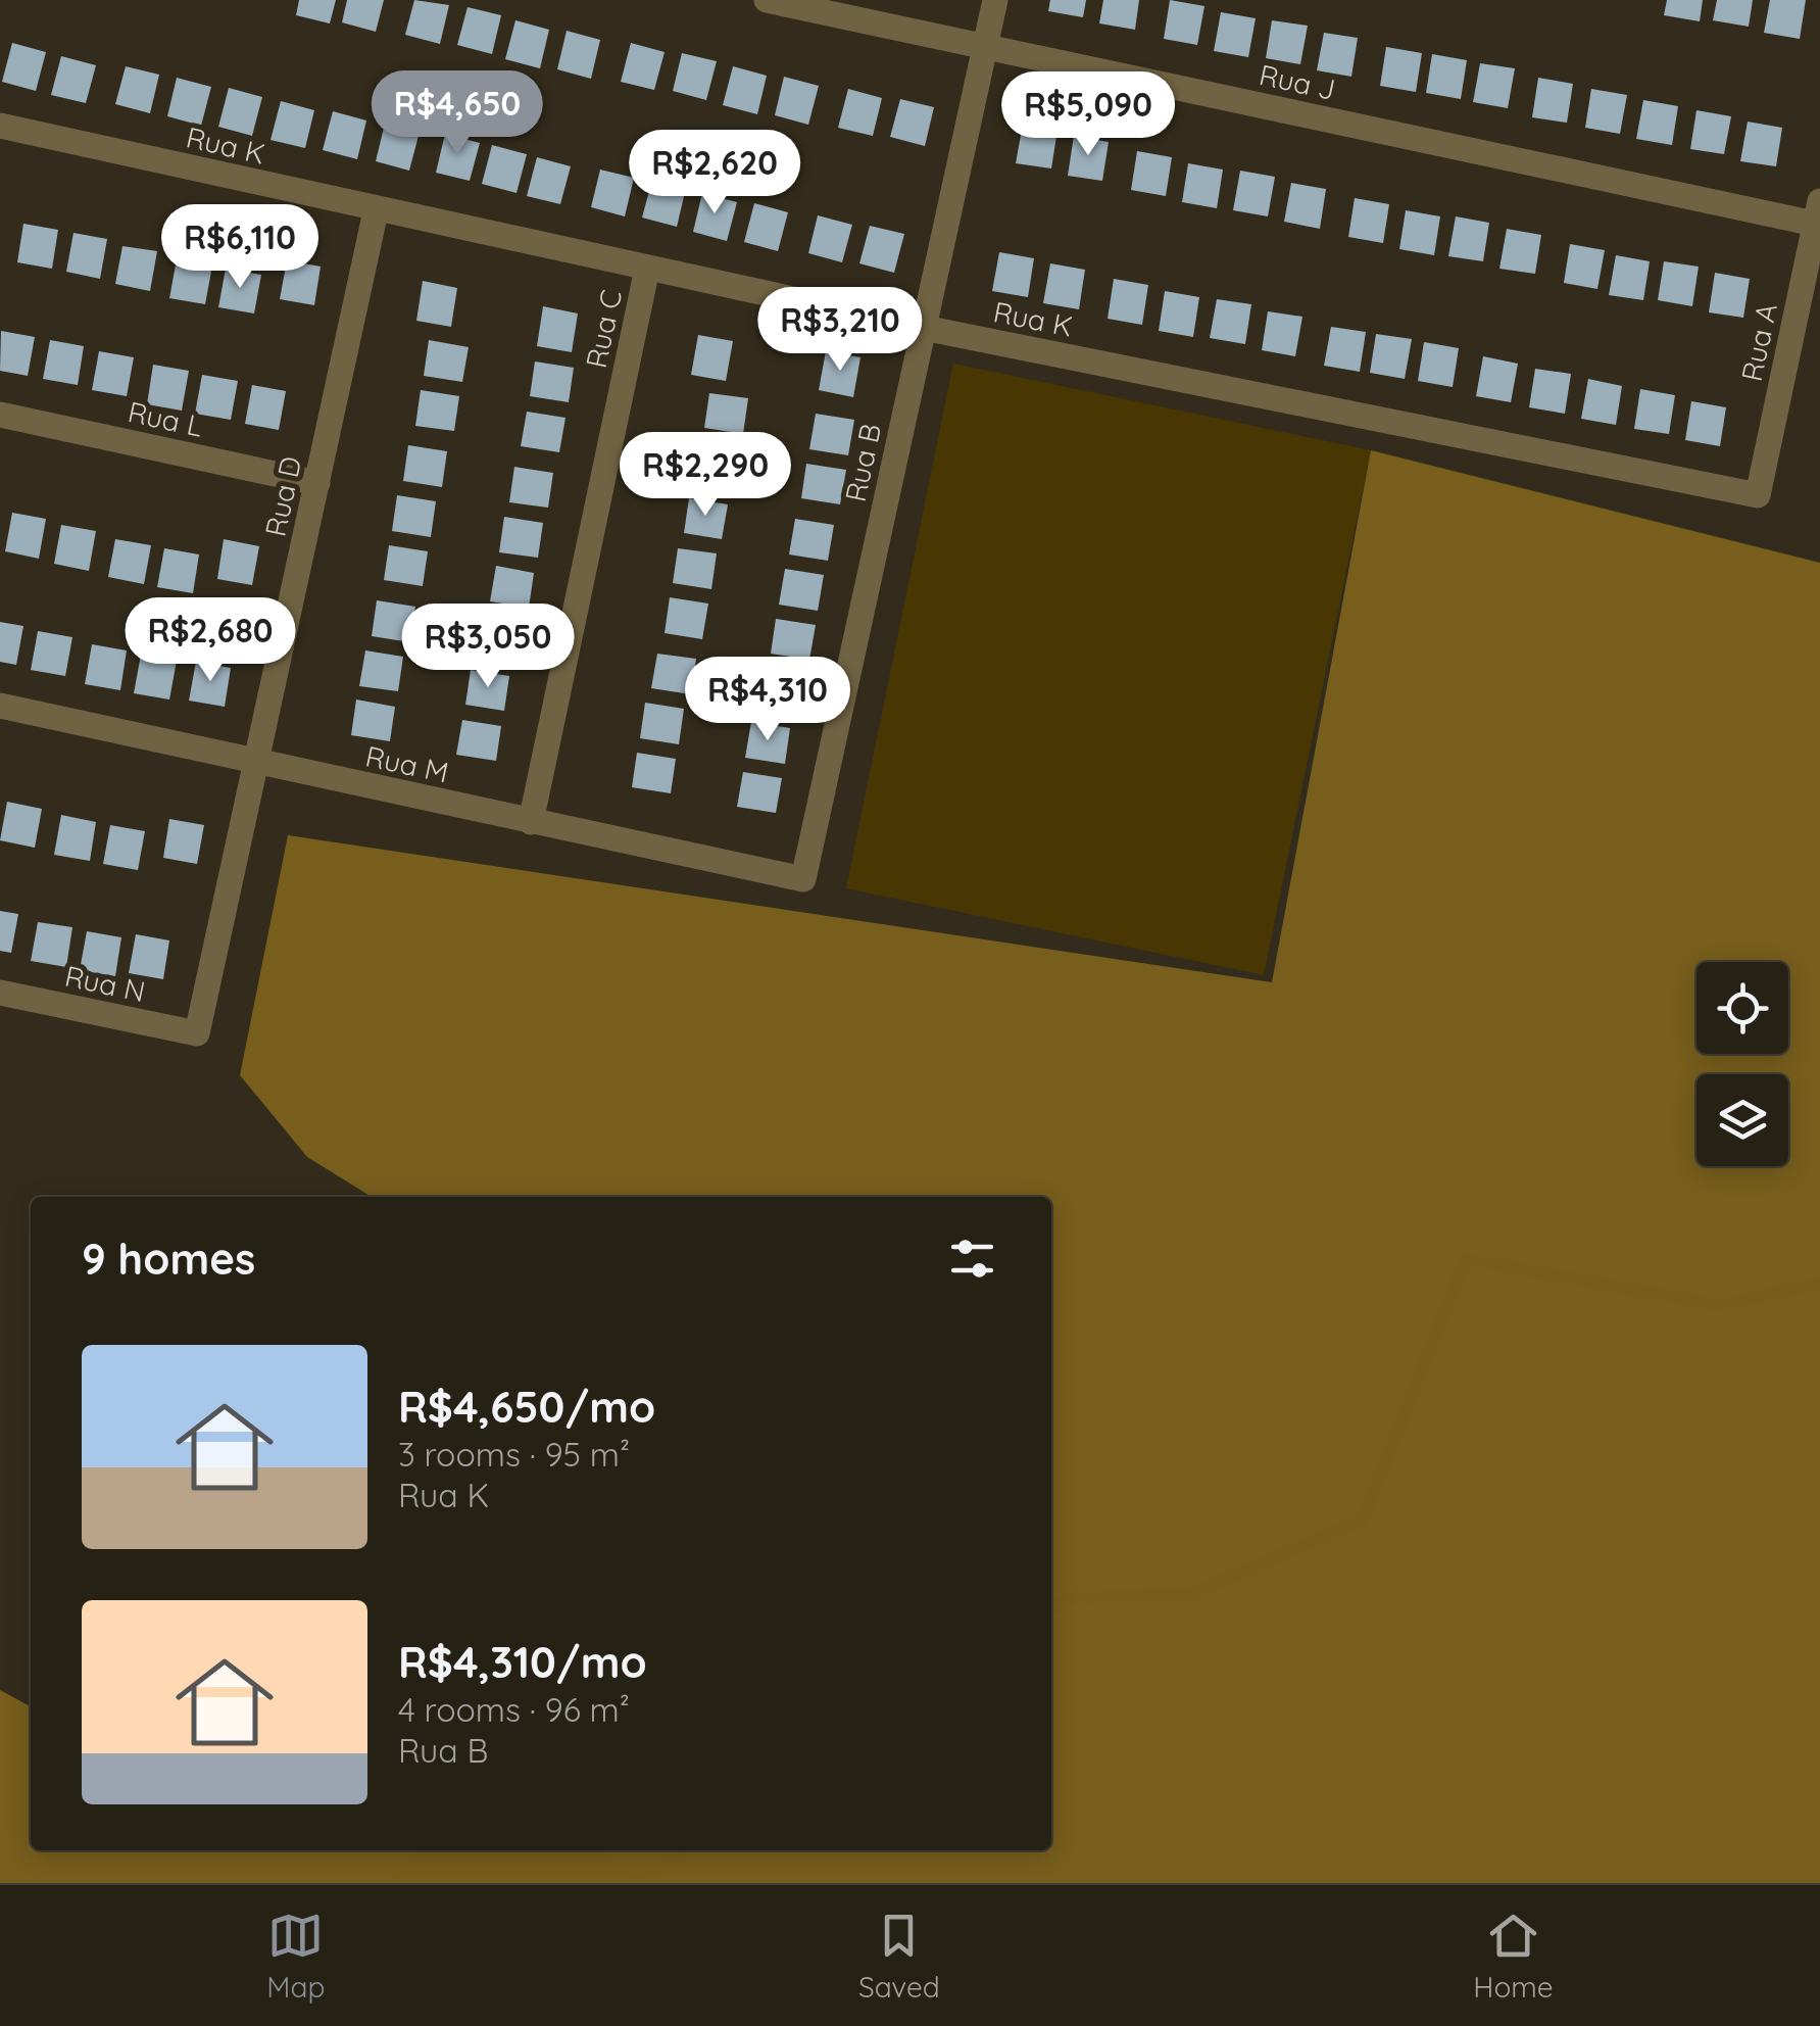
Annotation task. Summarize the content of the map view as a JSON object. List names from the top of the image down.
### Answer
{
  "streets": {
    "street": [
      "Rua J",
      "Rua K",
      "Rua C",
      "Rua A",
      "Rua L",
      "Rua B",
      "Rua D",
      "Rua M",
      "Rua N"
    ]
  },
  "crossings": [
    ["Rua J", "Rua A"],
    ["Rua J", "Rua B"],
    ["Rua K", "Rua C"],
    ["Rua K", "Rua A"],
    ["Rua K", "Rua B"],
    ["Rua K", "Rua D"],
    ["Rua C", "Rua M"],
    ["Rua L", "Rua D"],
    ["Rua B", "Rua M"],
    ["Rua D", "Rua M"],
    ["Rua D", "Rua N"]
  ],
  "page": {
    "price": [
      "R$4,650",
      "R$5,090",
      "R$2,620",
      "R$6,110",
      "R$3,210",
      "R$2,290",
      "R$2,680",
      "R$3,050",
      "R$4,310"
    ],
    "heading": "9 homes",
    "list": [
      {
        "name": "R$4,650/mo",
        "note": "3 rooms · 95 m² · Rua K"
      },
      {
        "name": "R$4,310/mo",
        "note": "4 rooms · 96 m² · Rua B"
      }
    ],
    "tabs": ["Map", "Saved", "Home"]
  }
}
